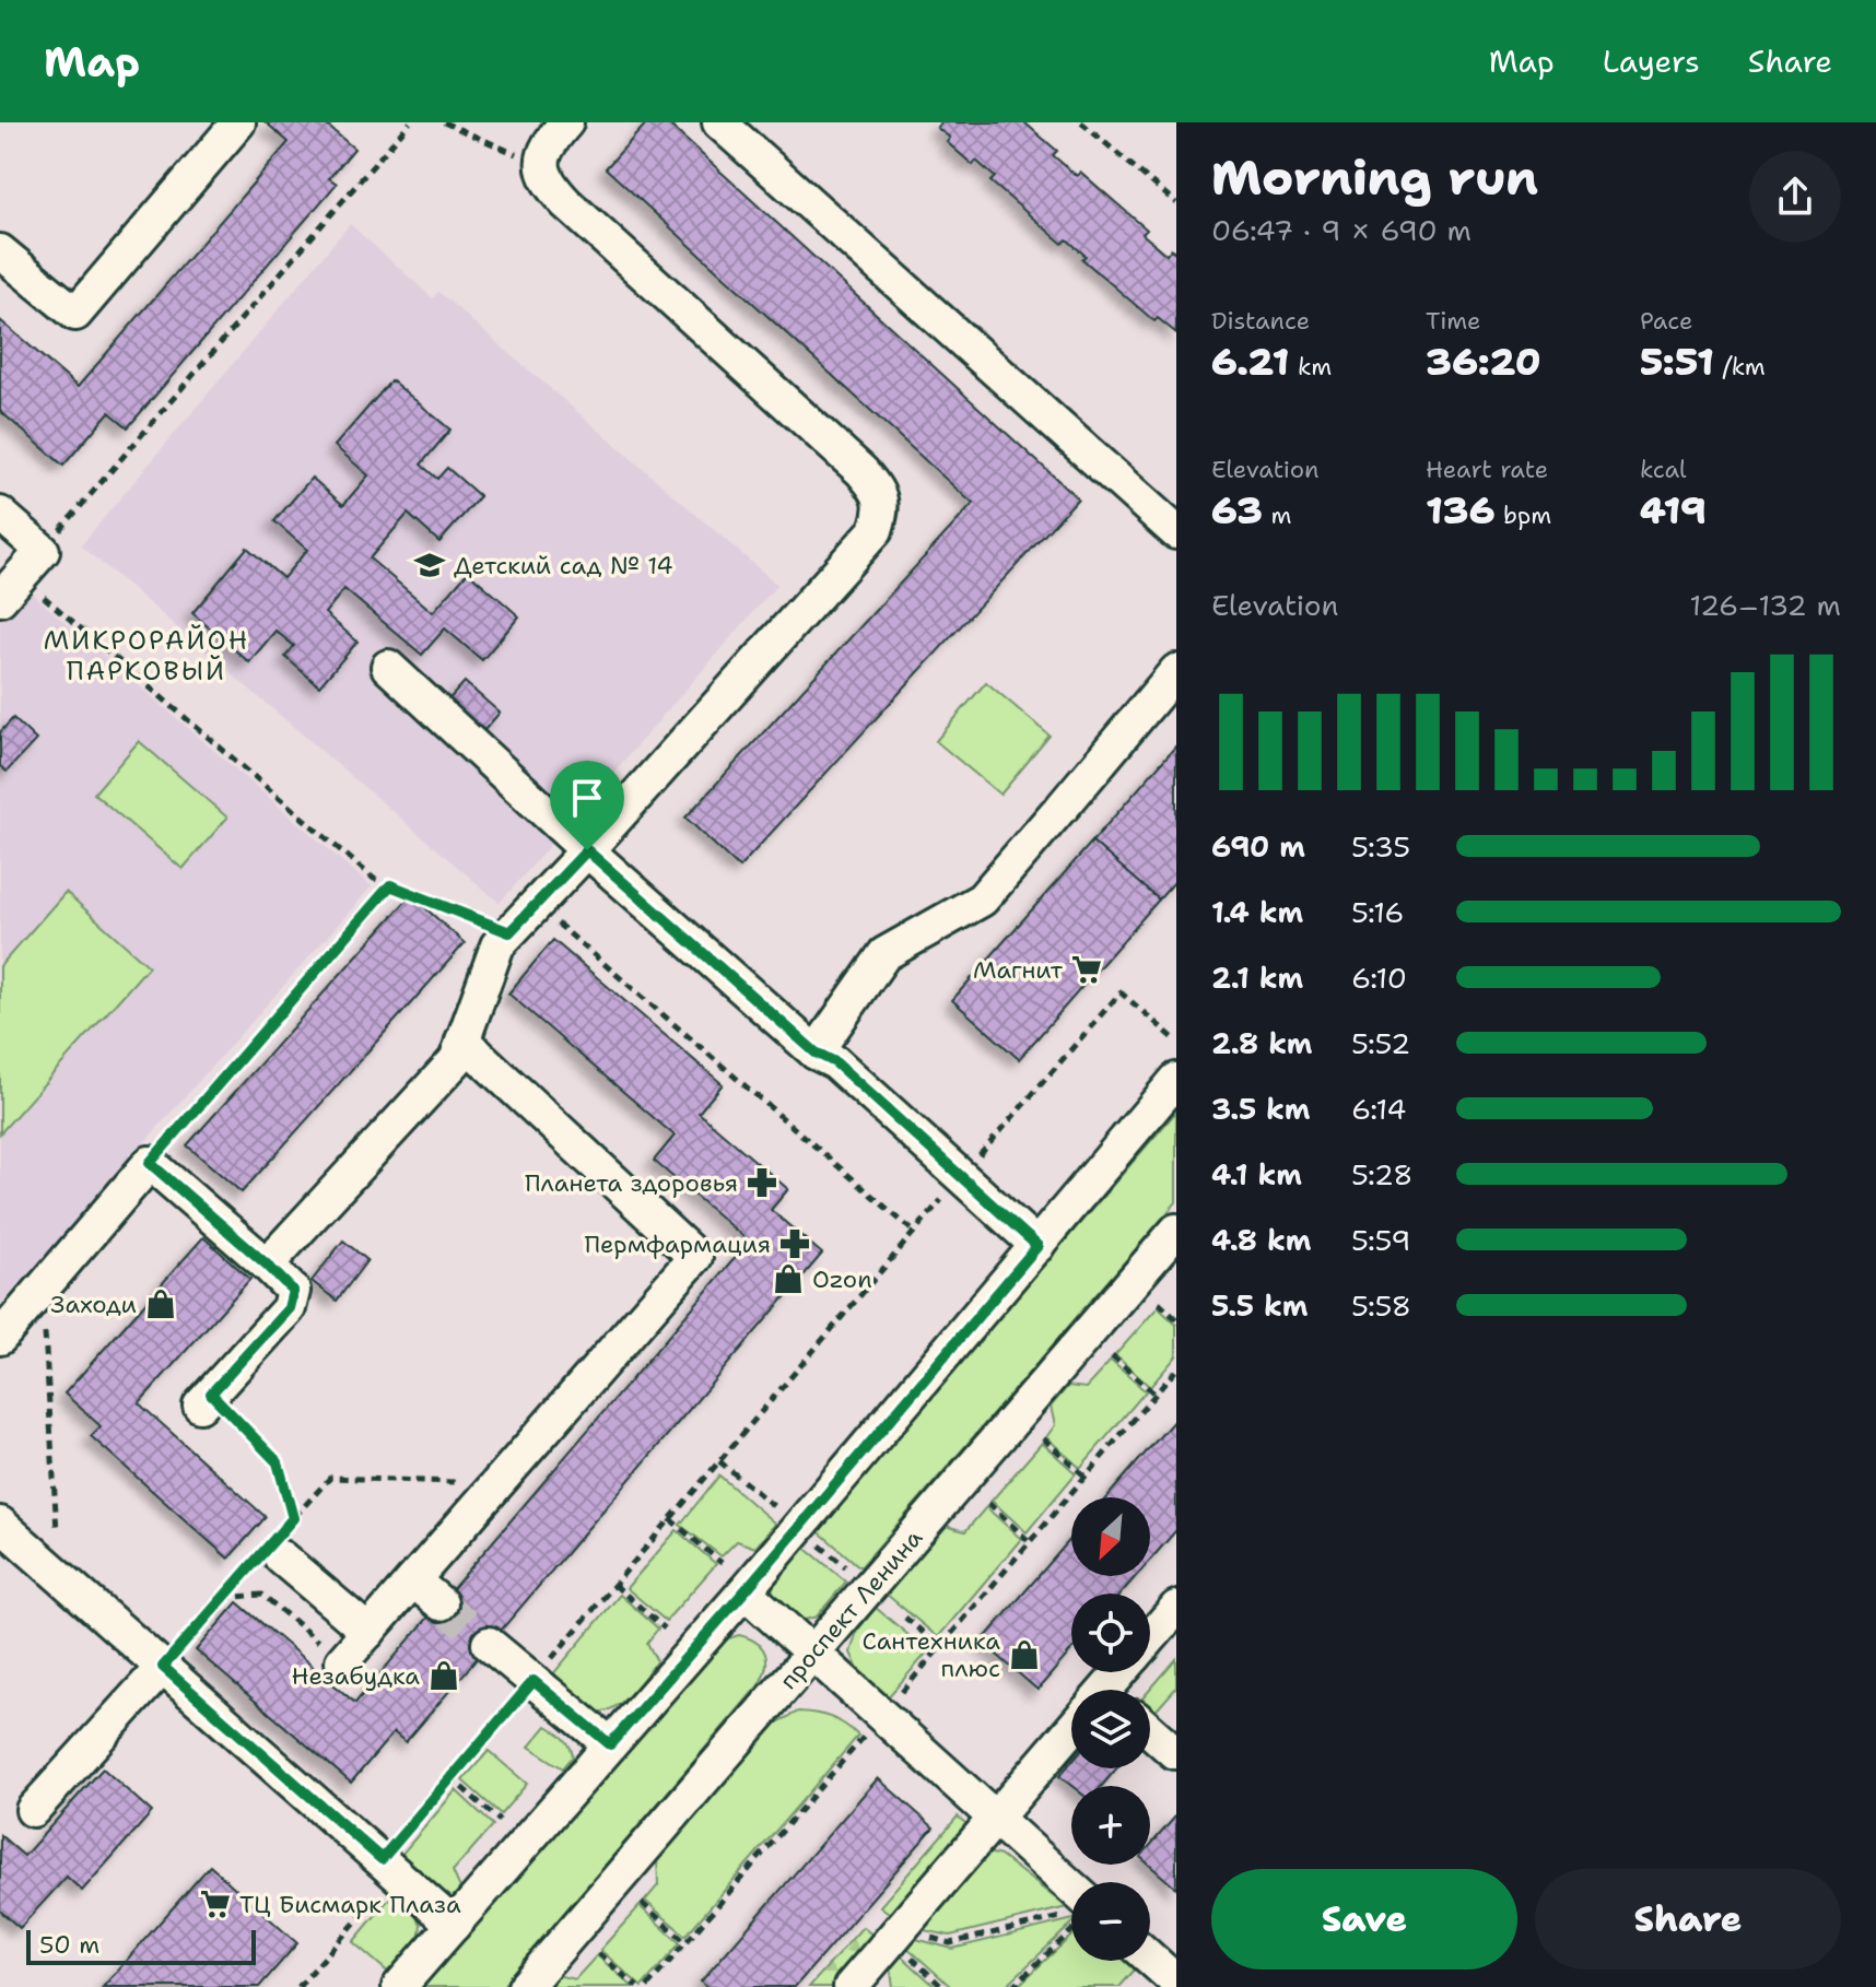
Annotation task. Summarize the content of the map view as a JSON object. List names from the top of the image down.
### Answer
{
  "streets": {
    "street": ["проспект Ленина"]
  },
  "districts": ["МИКРОРАЙОН ПАРКОВЫЙ"],
  "places": {
    "school or university": ["Детский сад № 14"],
    "supermarket": ["Магнит", "ТЦ Бисмарк Плаза"],
    "pharmacy": ["Планета здоровья", "Пермфармация"],
    "shop": [
      "Ozon",
      "Заходи",
      "Сантехника плюс",
      "Незабудка"
    ]
  },
  "scale_bar": "50 m",
  "north": "bottom left",
  "page": {
    "header": "Map",
    "nav": ["Map", "Layers", "Share"],
    "heading": ["Morning run", "06:47 · 9 × 690 m"],
    "stats": [
      ["Distance", "6.21 km"],
      ["Time", "36:20"],
      ["Pace", "5:51 /km"],
      ["Elevation", "63 m"],
      ["Heart rate", "136 bpm"],
      ["kcal", "419"]
    ],
    "chart": ["Elevation", "126–132 m"],
    "list": [
      {
        "name": "690 m",
        "note": "5:35"
      },
      {
        "name": "1.4 km",
        "note": "5:16"
      },
      {
        "name": "2.1 km",
        "note": "6:10"
      },
      {
        "name": "2.8 km",
        "note": "5:52"
      },
      {
        "name": "3.5 km",
        "note": "6:14"
      },
      {
        "name": "4.1 km",
        "note": "5:28"
      },
      {
        "name": "4.8 km",
        "note": "5:59"
      },
      {
        "name": "5.5 km",
        "note": "5:58"
      }
    ],
    "map_buttons": ["+", "−"],
    "buttons": ["Save", "Share"],
    "scale": "50 m"
  }
}
